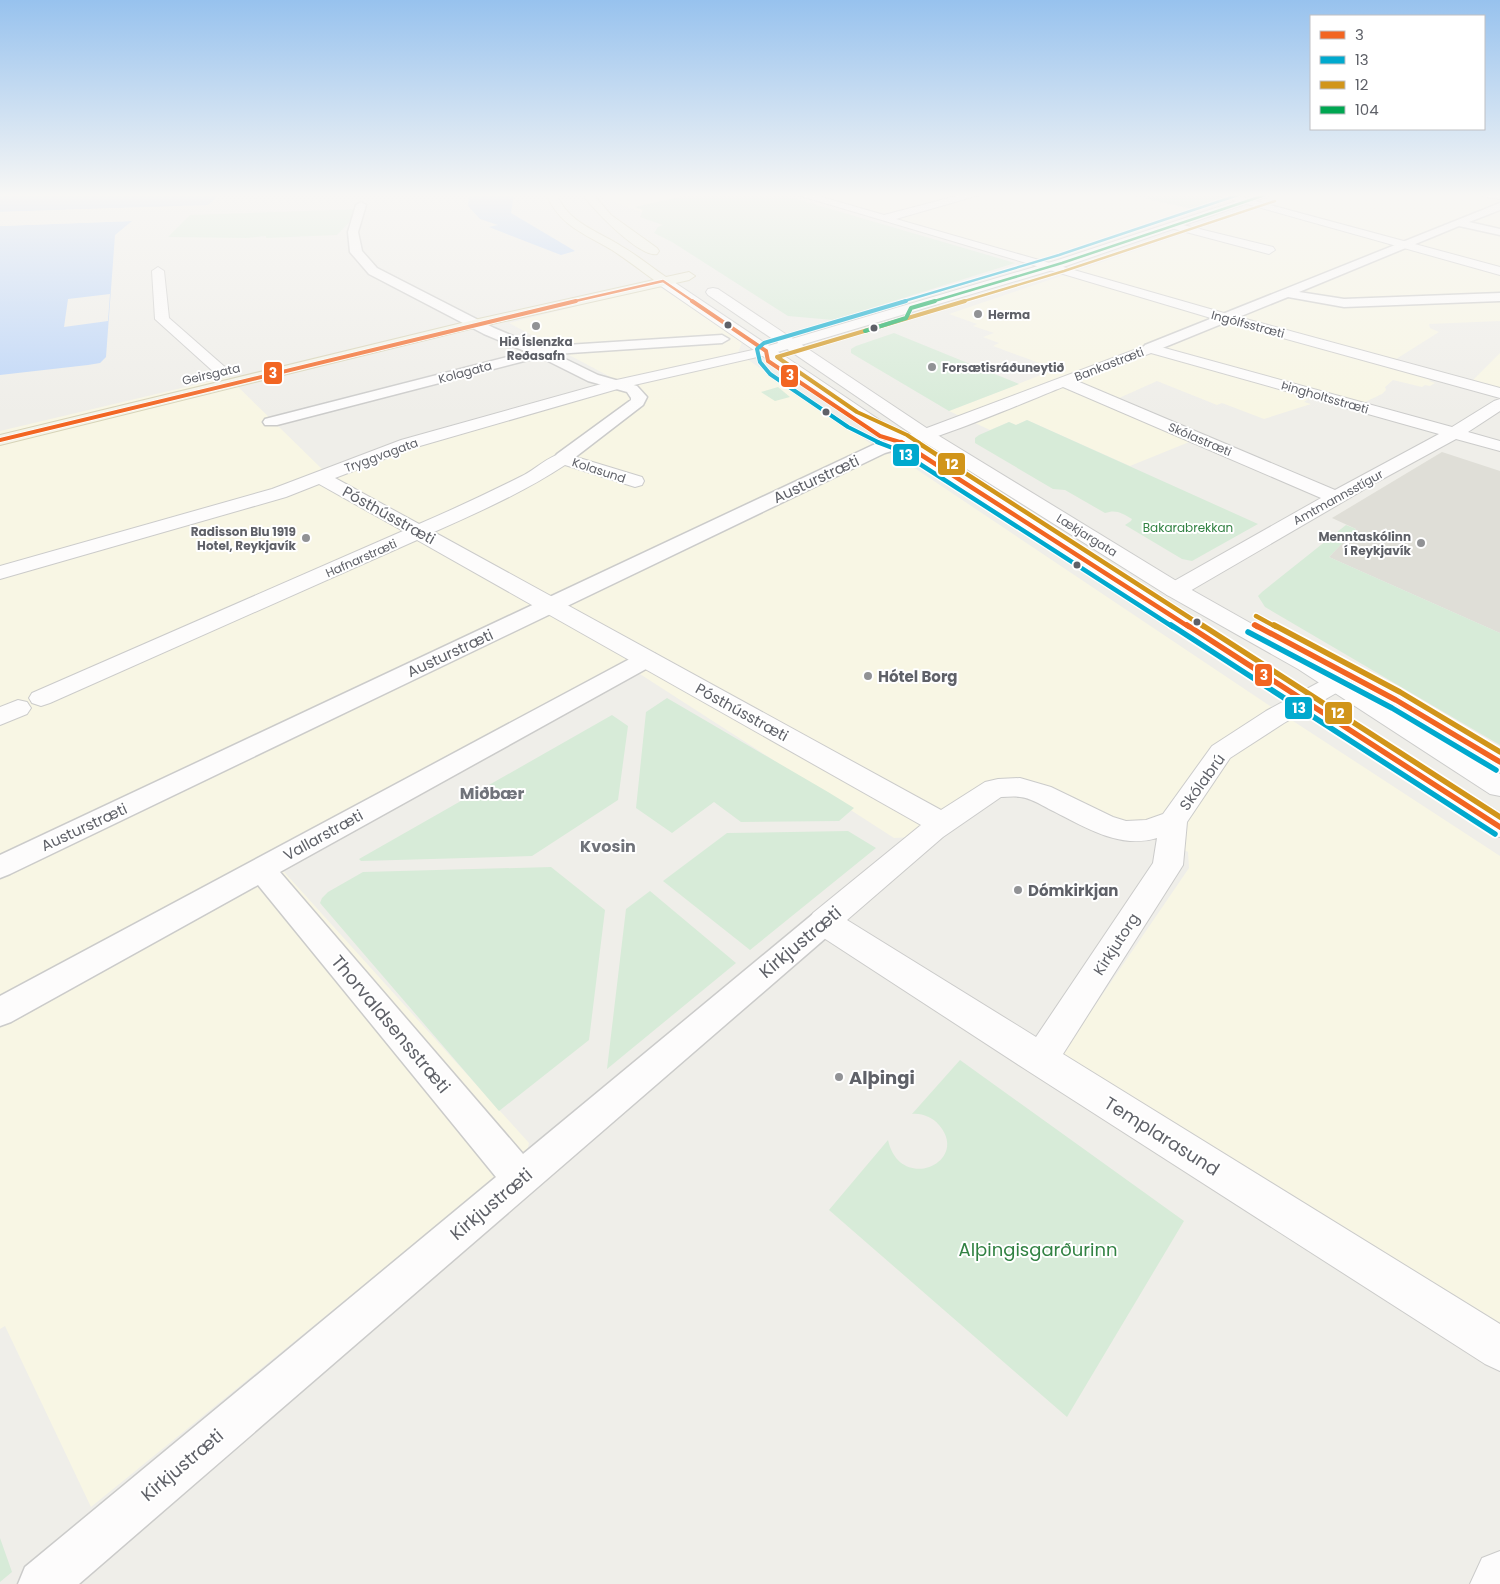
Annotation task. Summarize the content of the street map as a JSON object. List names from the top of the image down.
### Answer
{
  "streets": {
    "main road": ["Geirsgata"],
    "street": [
      "Ingólfsstræti",
      "Bankastræti",
      "Kolagata",
      "Þingholtsstræti",
      "Skólastræti",
      "Tryggvagata",
      "Kolasund",
      "Austurstræti",
      "Amtmannsstígur",
      "Pósthússtræti",
      "Lækjargata",
      "Hafnarstræti",
      "Skólabrú",
      "Vallarstræti",
      "Kirkjustræti",
      "Kirkjutorg",
      "Thorvaldsensstræti",
      "Templarasund"
    ]
  },
  "crossings": [
    ["Ingólfsstræti", "Bankastræti"],
    ["Ingólfsstræti", "Tryggvagata"],
    ["Bankastræti", "Þingholtsstræti"],
    ["Bankastræti", "Skólastræti"],
    ["Bankastræti", "Austurstræti"],
    ["Bankastræti", "Lækjargata"],
    ["Geirsgata", "Lækjargata"],
    ["Þingholtsstræti", "Amtmannsstígur"],
    ["Skólastræti", "Amtmannsstígur"],
    ["Tryggvagata", "Pósthússtræti"],
    ["Tryggvagata", "Lækjargata"],
    ["Tryggvagata", "Hafnarstræti"],
    ["Kolasund", "Hafnarstræti"],
    ["Austurstræti", "Pósthússtræti"],
    ["Austurstræti", "Lækjargata"],
    ["Amtmannsstígur", "Lækjargata"],
    ["Pósthússtræti", "Hafnarstræti"],
    ["Pósthússtræti", "Vallarstræti"],
    ["Pósthússtræti", "Kirkjustræti"],
    ["Lækjargata", "Skólabrú"],
    ["Skólabrú", "Kirkjutorg"],
    ["Vallarstræti", "Thorvaldsensstræti"],
    ["Kirkjustræti", "Thorvaldsensstræti"],
    ["Kirkjustræti", "Templarasund"],
    ["Kirkjutorg", "Templarasund"]
  ],
  "districts": ["Miðbær", "Kvosin"],
  "parks": ["Bakarabrekkan", "Alþingisgarðurinn"],
  "places": [
    "Herma",
    "Hið Íslenzka Reðasafn",
    "Forsætisráðuneytið",
    "Radisson Blu 1919 Hotel, Reykjavík",
    "Menntaskólinn í Reykjavík",
    "Hótel Borg",
    "Dómkirkjan",
    "Alþingi"
  ],
  "lines": [
    "transit line 13",
    "transit line 12",
    "transit line 104",
    "transit line 3"
  ],
  "legend": [
    "3",
    "13",
    "12",
    "104"
  ]
}
